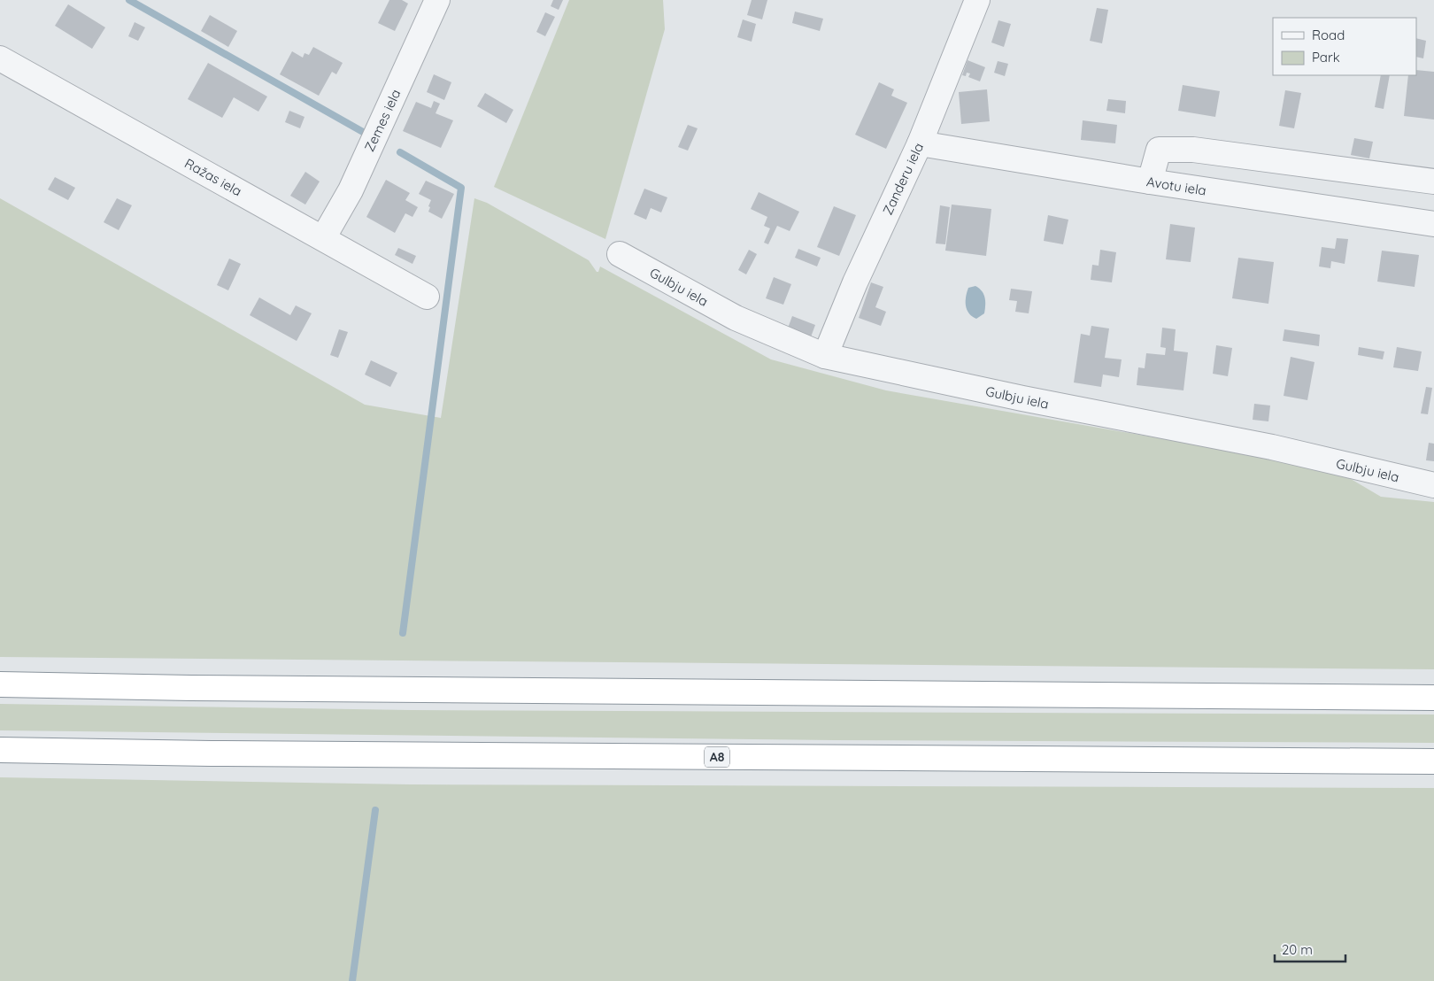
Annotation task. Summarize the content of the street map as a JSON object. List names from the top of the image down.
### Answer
{
  "streets": {
    "highway": ["A8"],
    "street": [
      "Zemes iela",
      "Ražas iela",
      "Zanderu iela",
      "Avotu iela",
      "Gulbju iela"
    ]
  },
  "crossings": [
    ["Zemes iela", "Ražas iela"],
    ["Zanderu iela", "Avotu iela"],
    ["Zanderu iela", "Gulbju iela"]
  ],
  "legend": ["Road", "Park"],
  "scale_bar": "20 m"
}
